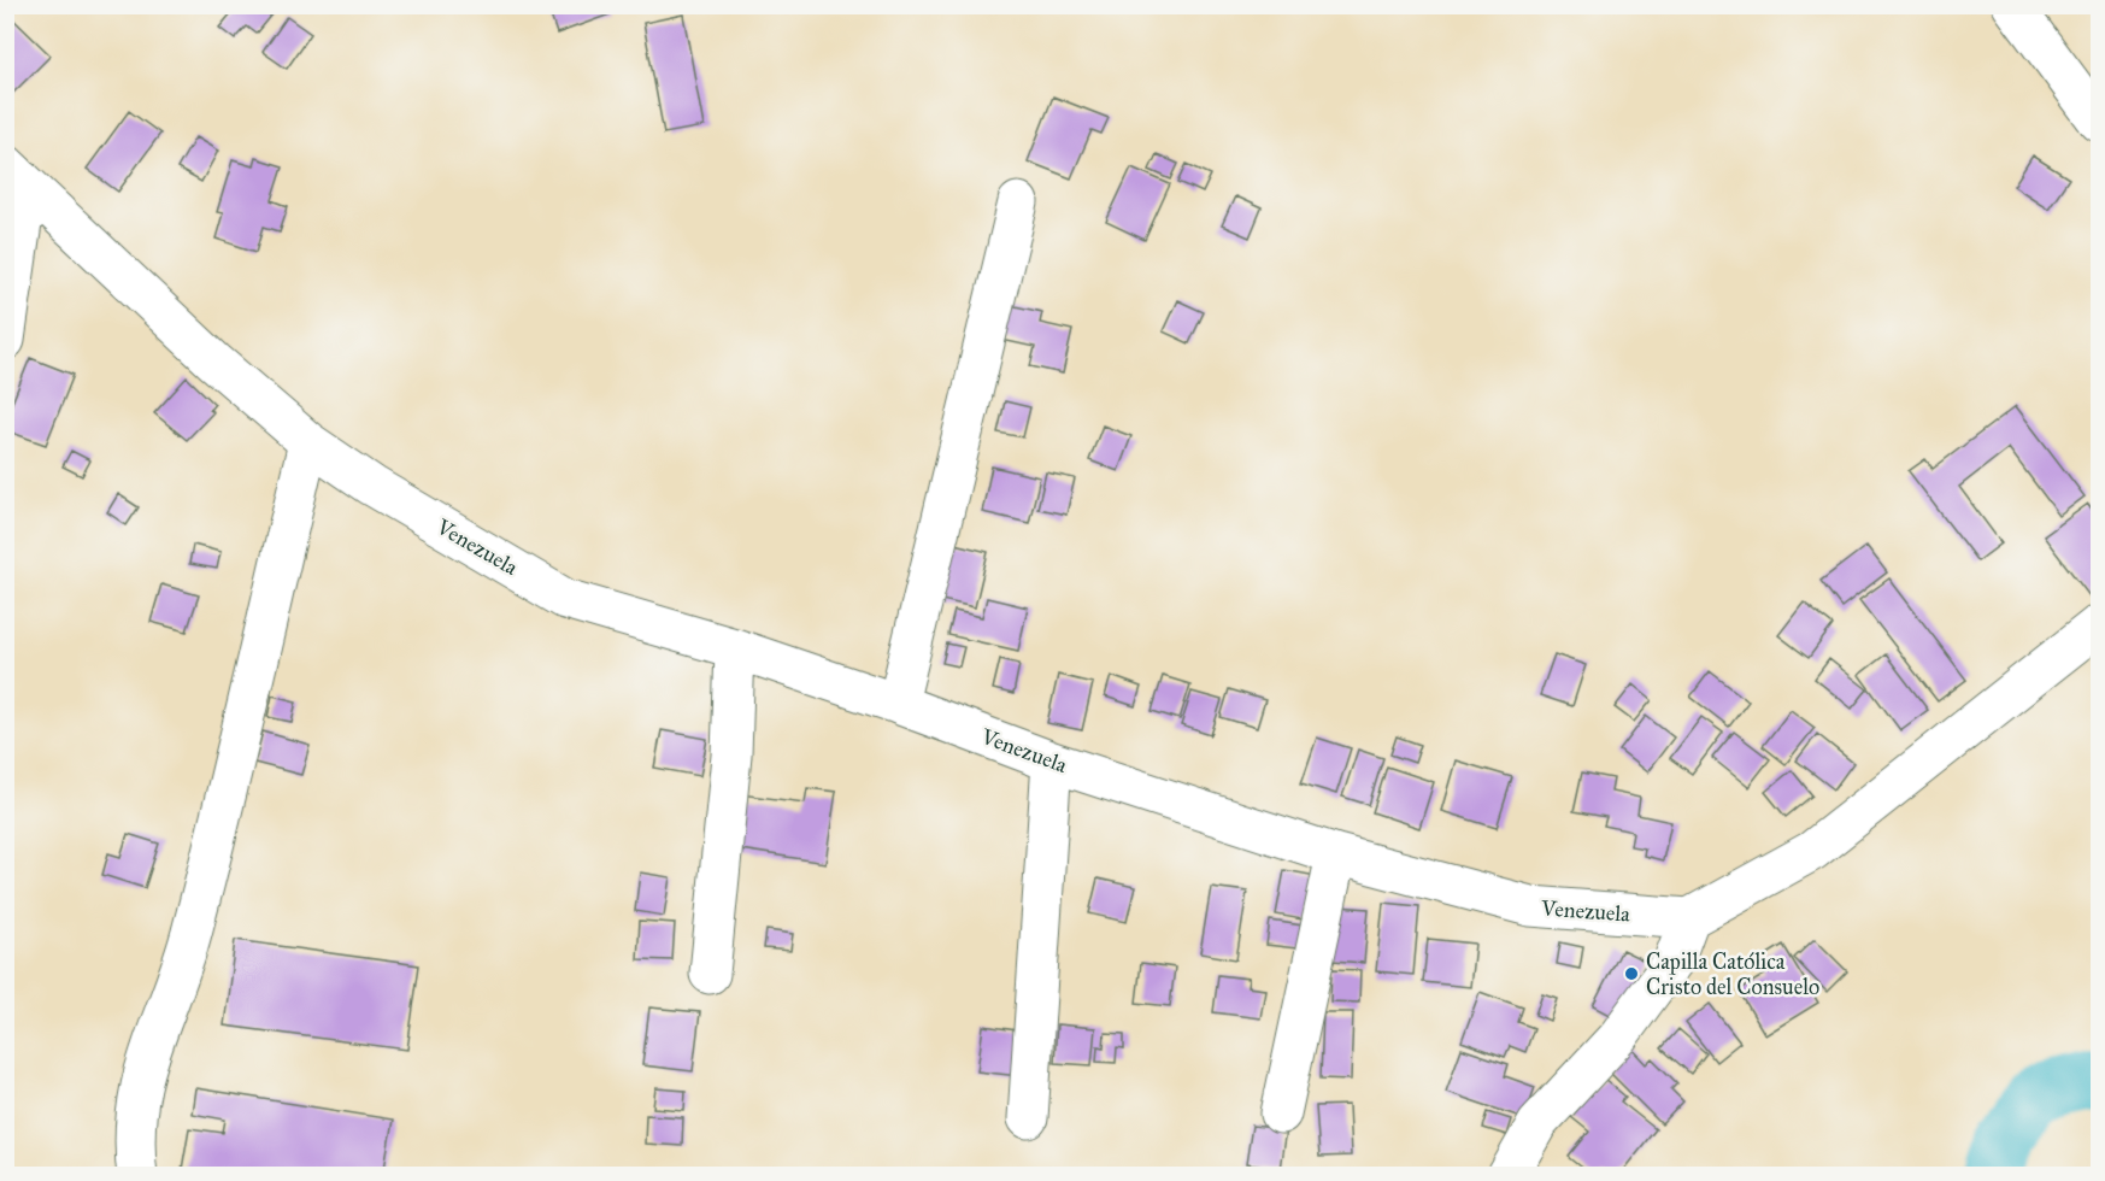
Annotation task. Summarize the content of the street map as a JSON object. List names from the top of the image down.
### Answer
{
  "streets": {
    "street": ["Venezuela"]
  },
  "places": ["Capilla Católica Cristo del Consuelo"]
}
